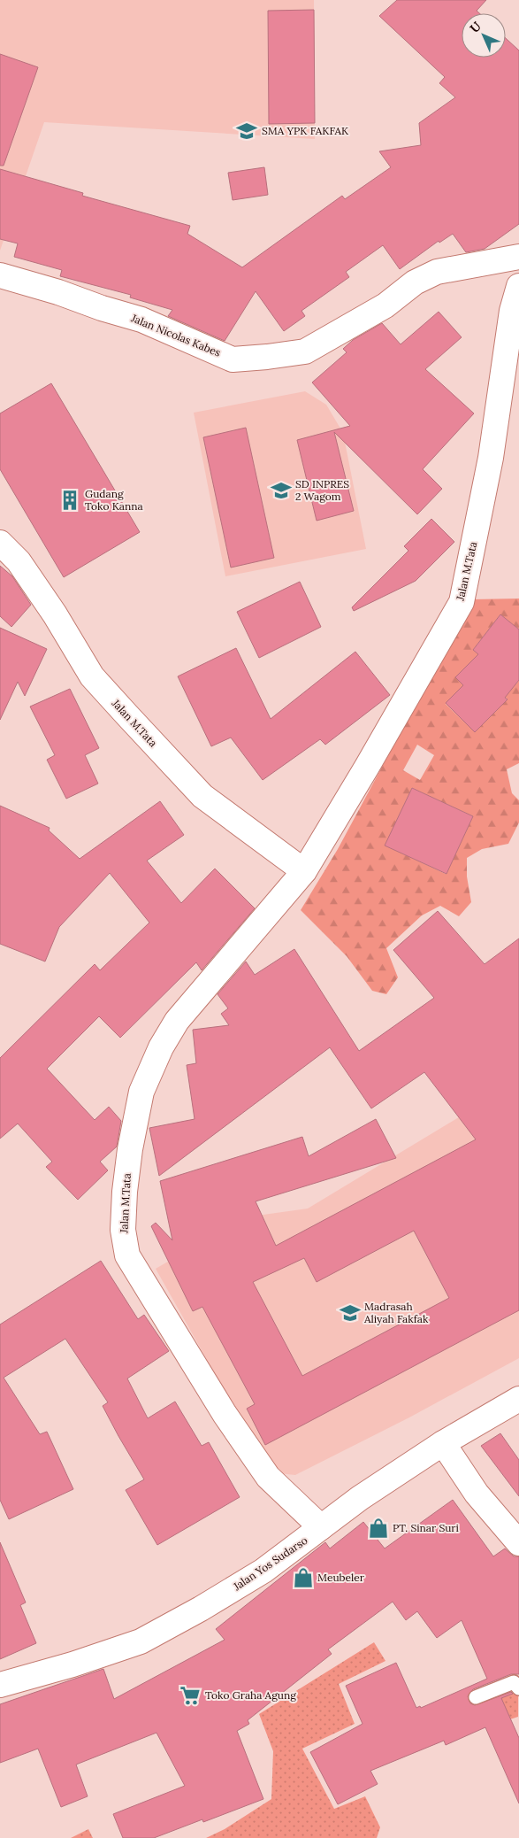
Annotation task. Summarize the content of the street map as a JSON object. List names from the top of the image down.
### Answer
{
  "streets": {
    "street": ["Jalan Nicolas Kabes", "Jalan M.Tata", "Jalan Yos Sudarso"]
  },
  "crossings": [
    ["Jalan M.Tata", "Jalan Yos Sudarso"]
  ],
  "places": {
    "school or university": ["SMA YPK FAKFAK", "SD INPRES 2 Wagom", "Madrasah Aliyah Fakfak"],
    "building": ["Gudang Toko Kanna"],
    "shop": ["PT. Sinar Suri", "Meubeler"],
    "supermarket": ["Toko Graha Agung"]
  },
  "north": "top left"
}
